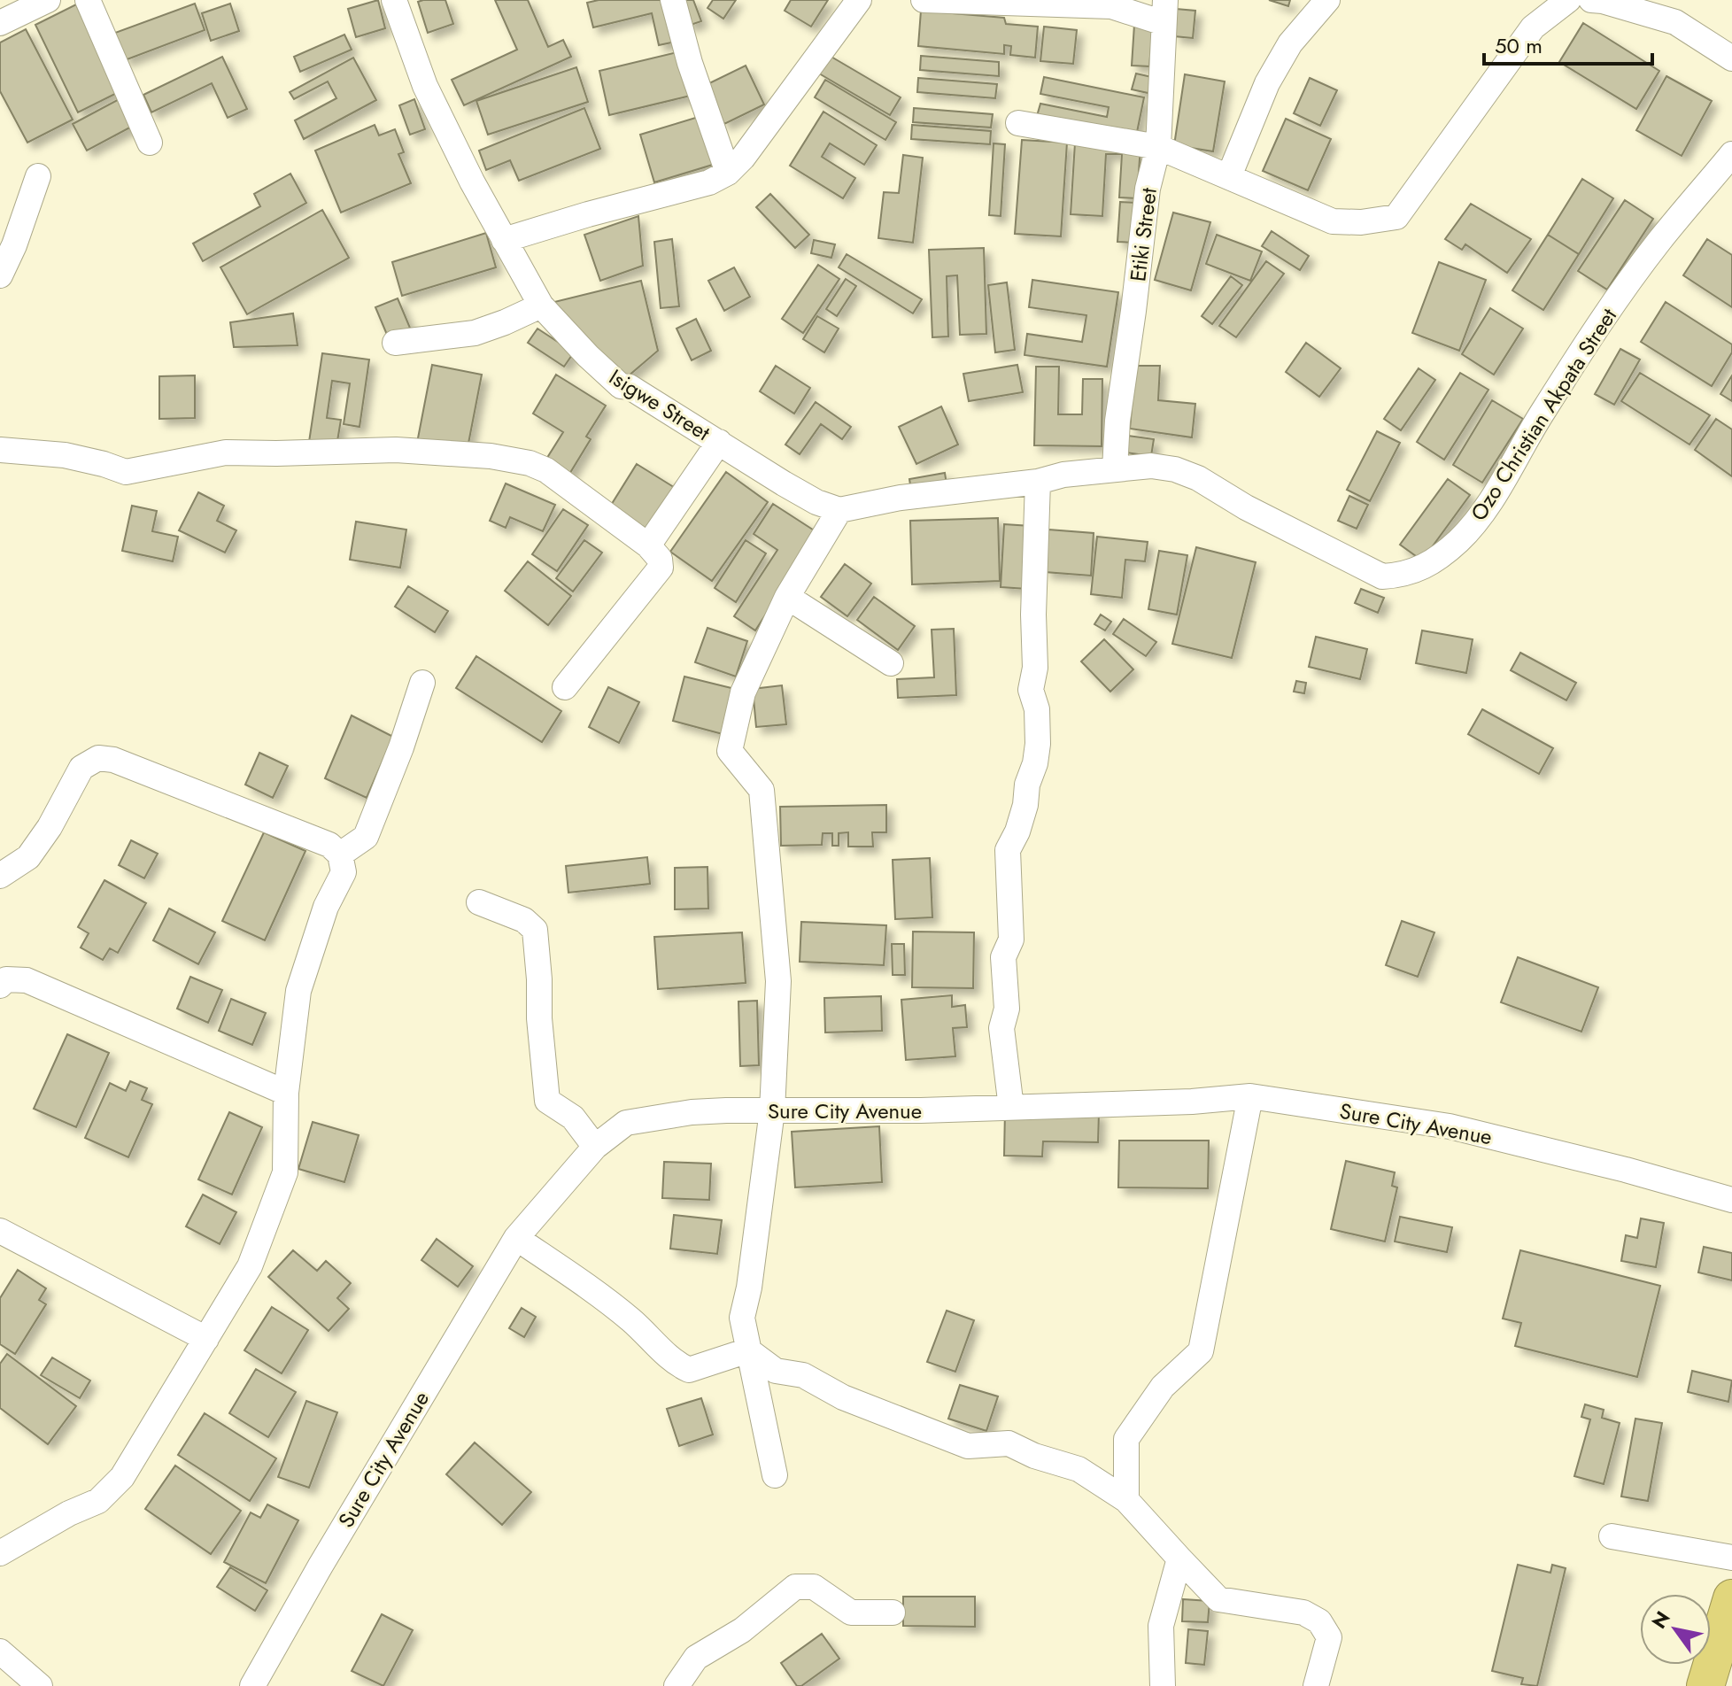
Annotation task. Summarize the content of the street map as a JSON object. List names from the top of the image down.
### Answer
{
  "streets": {
    "street": [
      "Etiki Street",
      "Isigwe Street",
      "Ozo Christian Akpata Street",
      "Sure City Avenue"
    ]
  },
  "crossings": [
    ["Etiki Street", "Ozo Christian Akpata Street"]
  ],
  "scale_bar": "50 m",
  "north": "top left"
}
